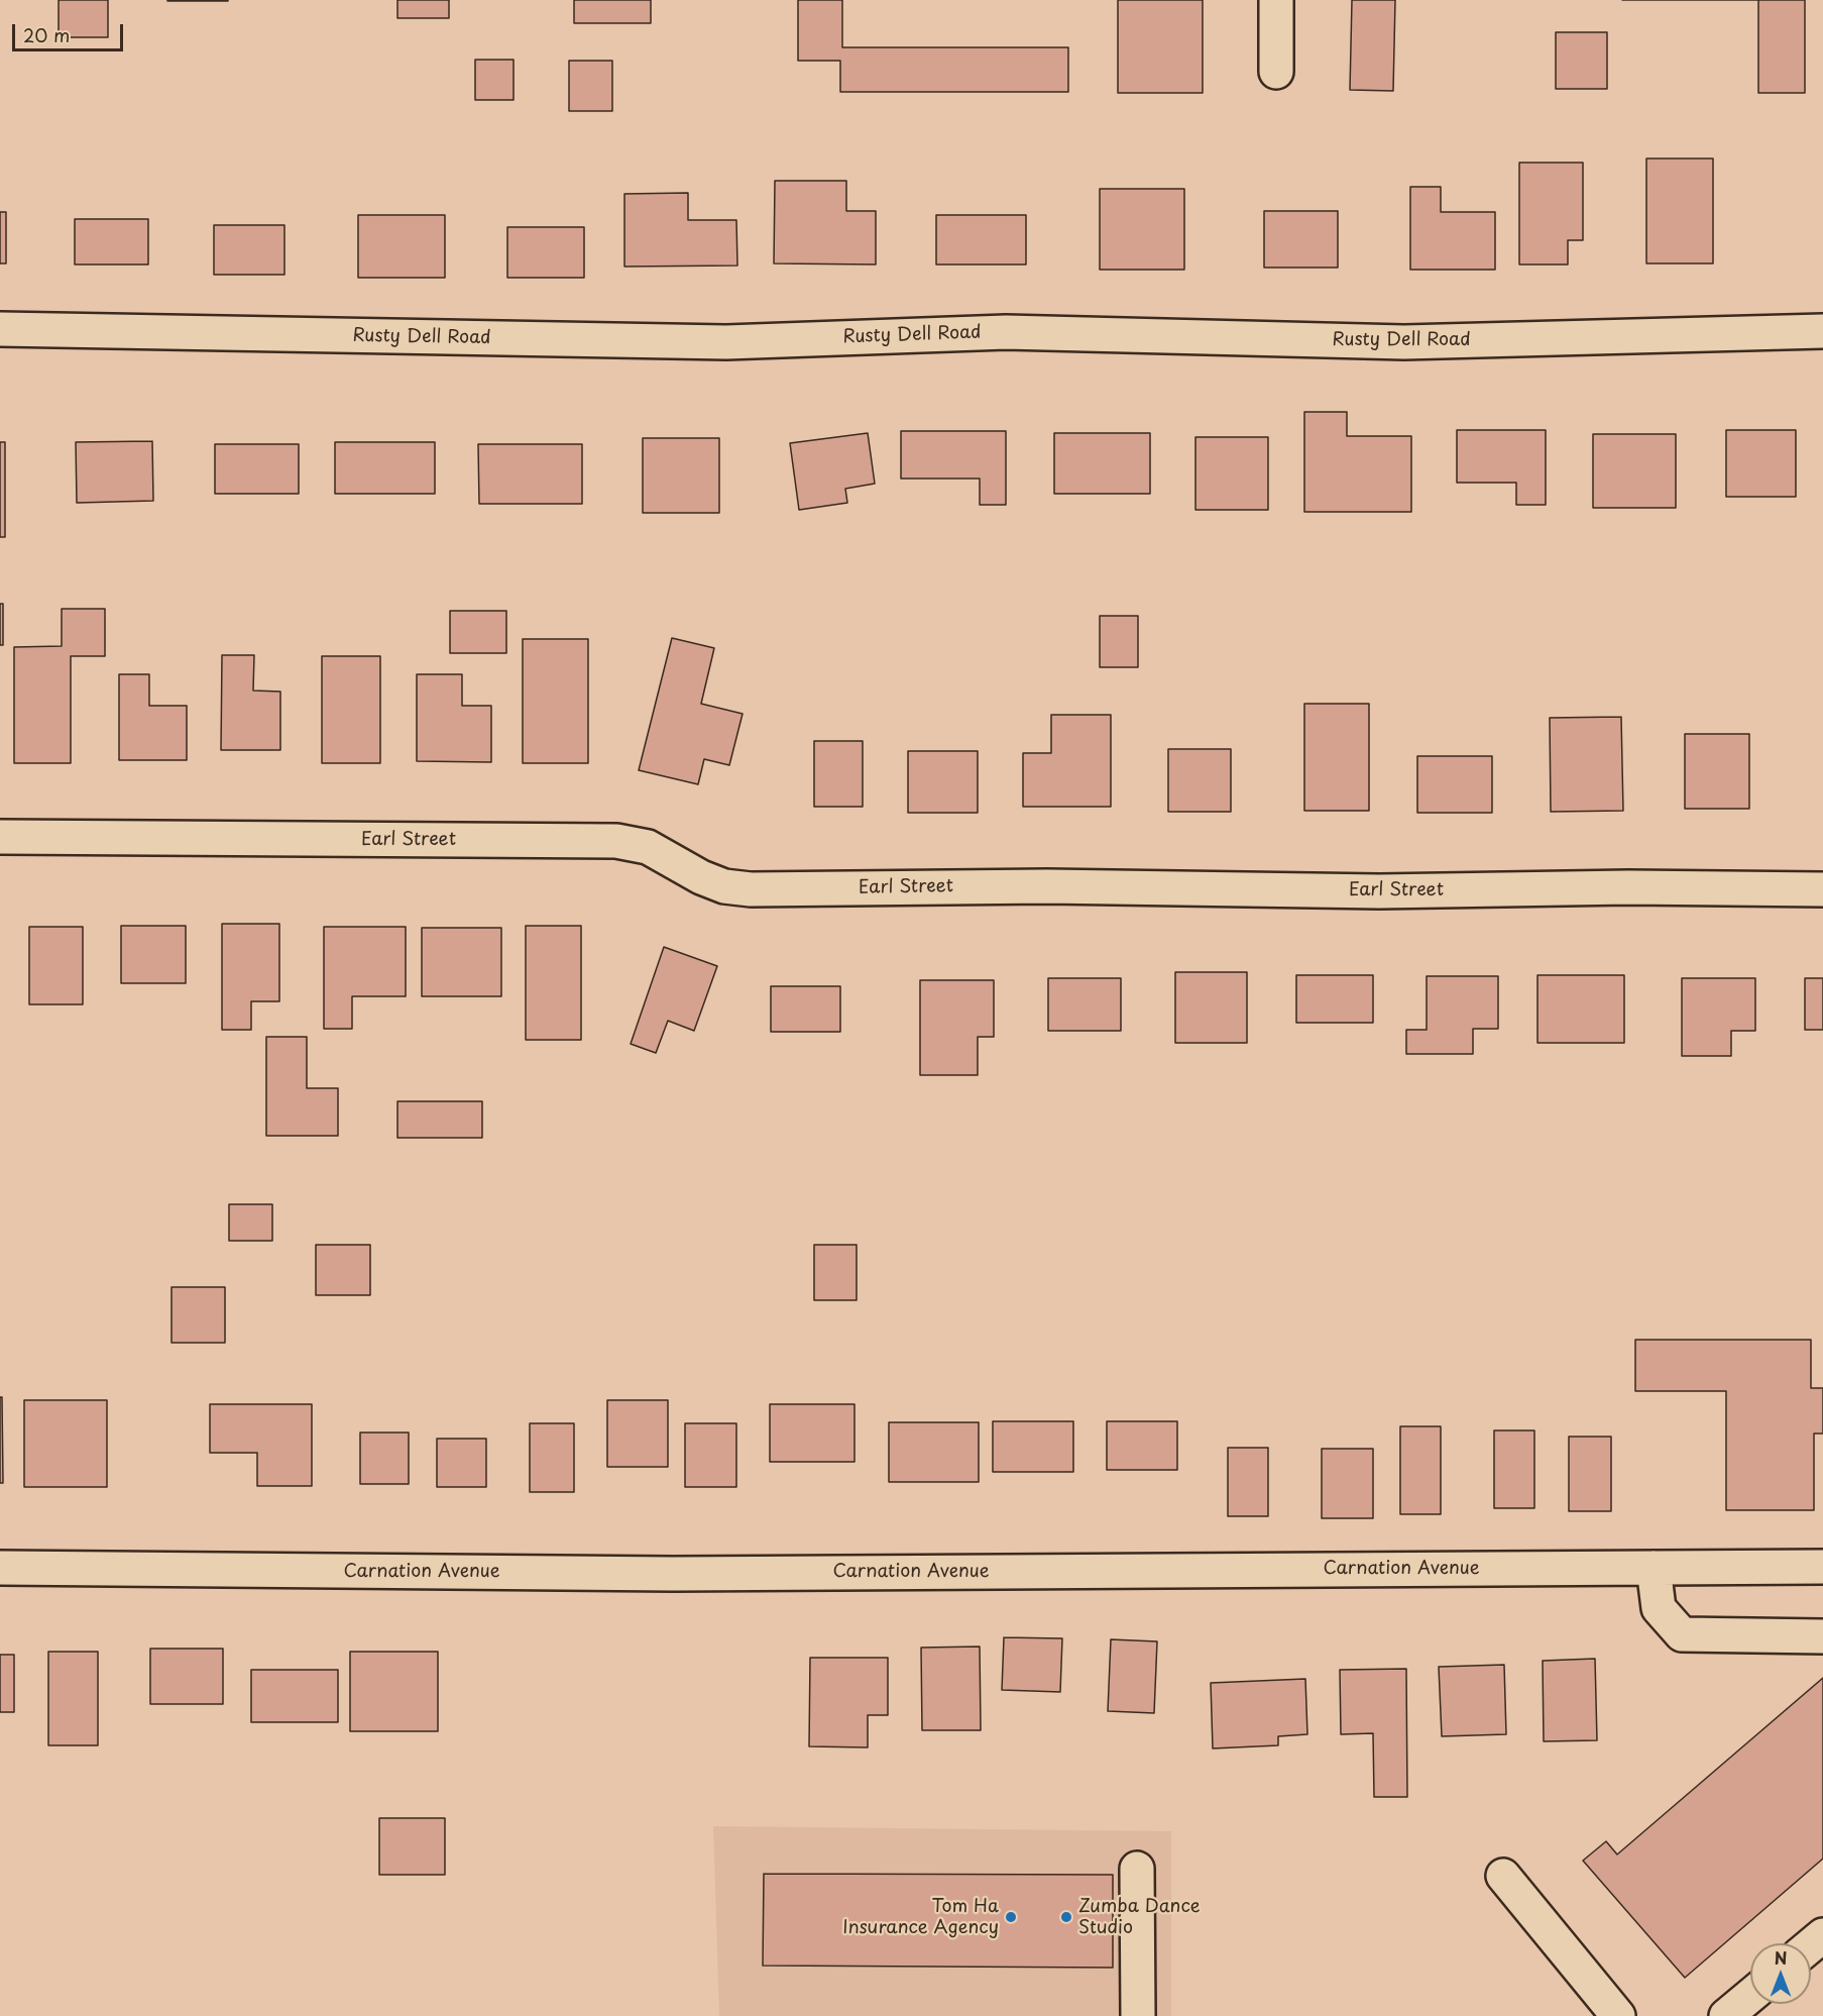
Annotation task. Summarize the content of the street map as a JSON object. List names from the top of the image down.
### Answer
{
  "streets": {
    "street": ["Rusty Dell Road", "Earl Street", "Carnation Avenue"]
  },
  "places": ["Tom Ha Insurance Agency", "Zumba Dance Studio"],
  "scale_bar": "20 m",
  "north": "top"
}
